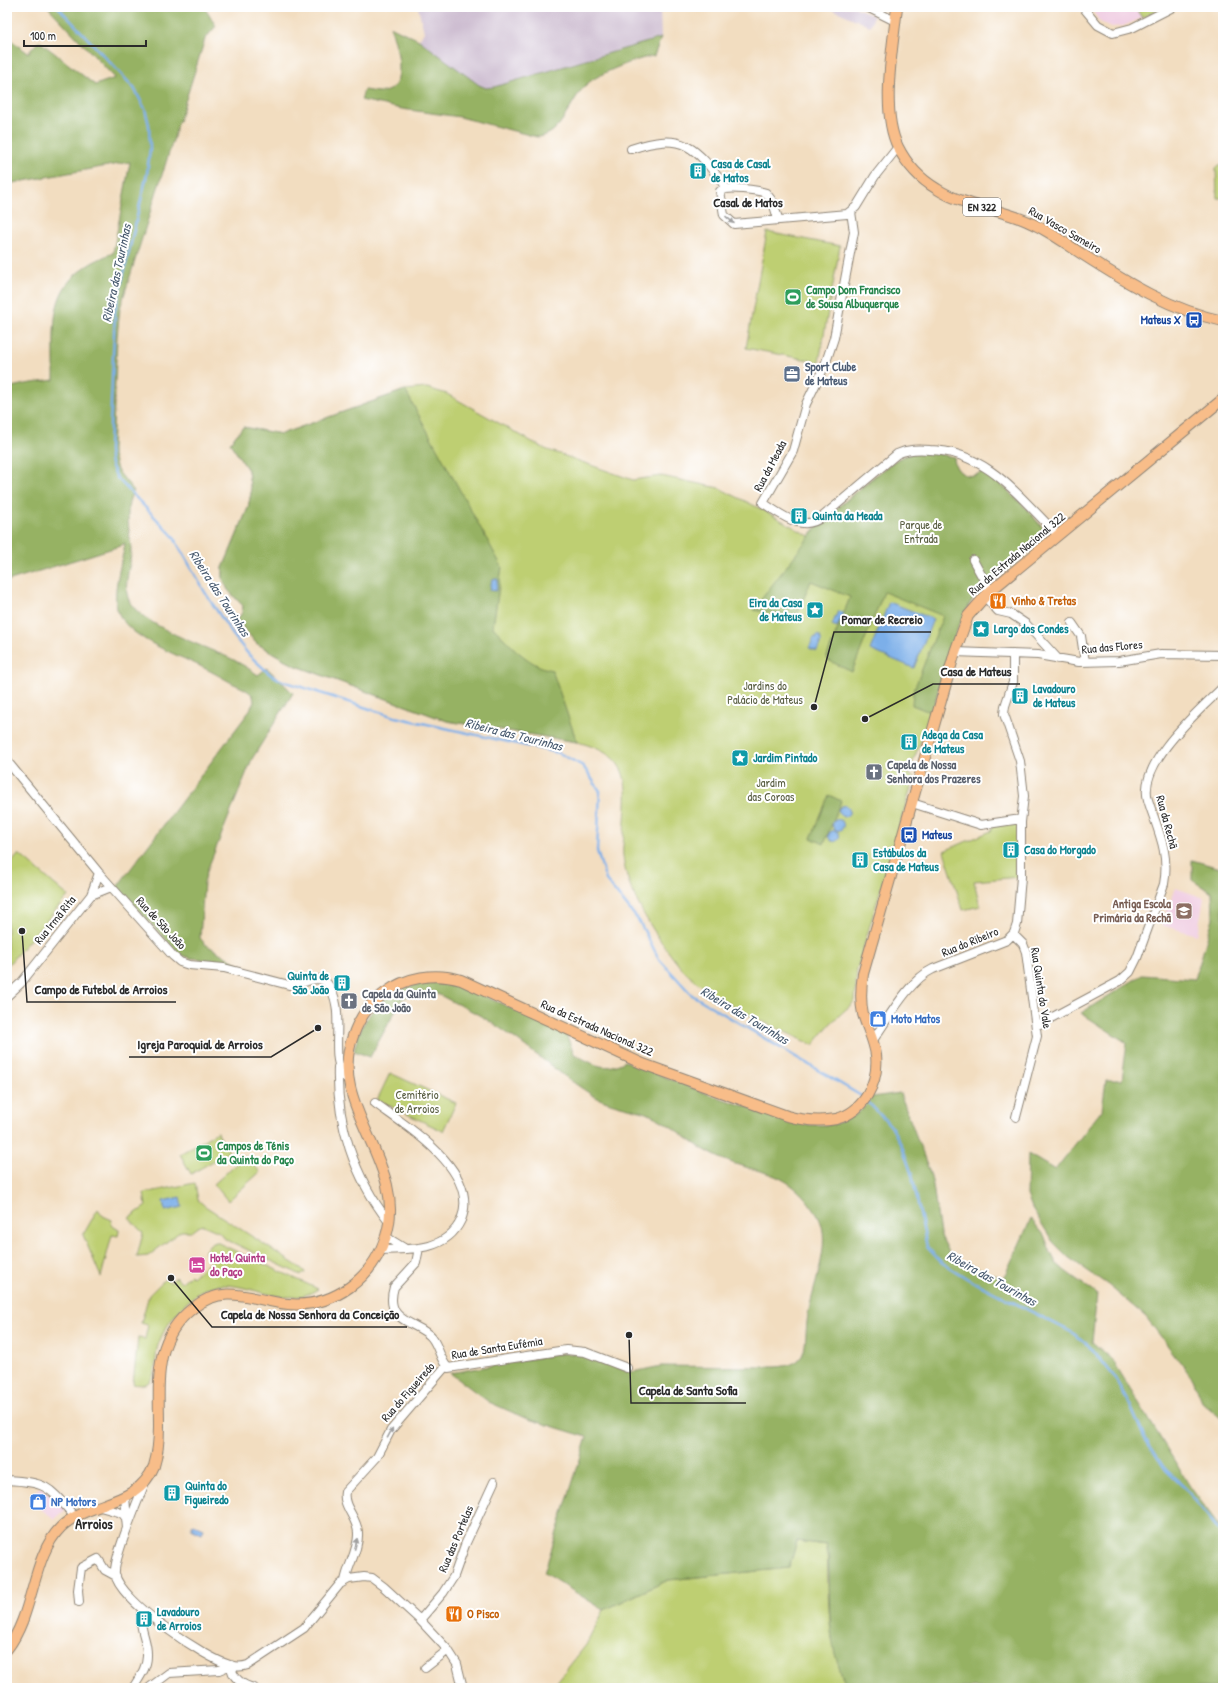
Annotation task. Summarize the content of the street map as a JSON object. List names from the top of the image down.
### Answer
{
  "streets": {
    "main road": ["EN 322", "Rua Vasco Sameiro", "Rua da Estrada Nacional 322"],
    "street": [
      "Rua da Meada",
      "Rua das Flores",
      "Rua da Rechã",
      "Rua Irmã Rita",
      "Rua de São João",
      "Rua do Ribeiro",
      "Rua Quinta do Vale",
      "Rua de Santa Eufémia",
      "Rua do Figueiredo",
      "Rua das Portelas"
    ]
  },
  "crossings": [
    ["EN 322", "Rua Vasco Sameiro"],
    ["Rua da Meada", "Rua da Estrada Nacional 322"],
    ["Rua da Estrada Nacional 322", "Rua das Flores"],
    ["Rua da Estrada Nacional 322", "Rua de São João"],
    ["Rua da Estrada Nacional 322", "Rua do Ribeiro"],
    ["Rua das Flores", "Rua do Ribeiro"],
    ["Rua da Rechã", "Rua Quinta do Vale"],
    ["Rua do Ribeiro", "Rua Quinta do Vale"],
    ["Rua de Santa Eufémia", "Rua do Figueiredo"]
  ],
  "one_way": ["Rua do Figueiredo"],
  "districts": ["Casal de Matos", "Arroios"],
  "water": ["Ribeira das Tourinhas"],
  "parks": [
    "Parque de Entrada",
    "Jardins do Palácio de Mateus",
    "Jardim das Coroas",
    "Cemitério de Arroios"
  ],
  "places": {
    "building": [
      "Casa de Casal de Matos",
      "Quinta da Meada",
      "Lavadouro de Mateus",
      "Adega da Casa de Mateus",
      "Casa do Morgado",
      "Estábulos da Casa de Mateus",
      "Quinta de São João",
      "Quinta do Figueiredo",
      "Lavadouro de Arroios"
    ],
    "sports": ["Campo Dom Francisco de Sousa Albuquerque", "Campos de Ténis da Quinta do Paço"],
    "bus stop": ["Mateus X", "Mateus"],
    "office": ["Sport Clube de Mateus"],
    "restaurant": ["Vinho & Tretas", "O Pisco"],
    "place": ["Eira da Casa de Mateus", "Largo dos Condes", "Jardim Pintado"],
    "other": [
      "Pomar de Recreio",
      "Casa de Mateus",
      "Campo de Futebol de Arroios",
      "Igreja Paroquial de Arroios",
      "Capela de Nossa Senhora da Conceição",
      "Capela de Santa Sofia"
    ],
    "church": ["Capela de Nossa Senhora dos Prazeres", "Capela da Quinta de São João"],
    "school or university": ["Antiga Escola Primária da Rechã"],
    "shop": ["Moto Matos", "NP Motors"],
    "hotel": ["Hotel Quinta do Paço"]
  },
  "scale_bar": "100 m"
}
